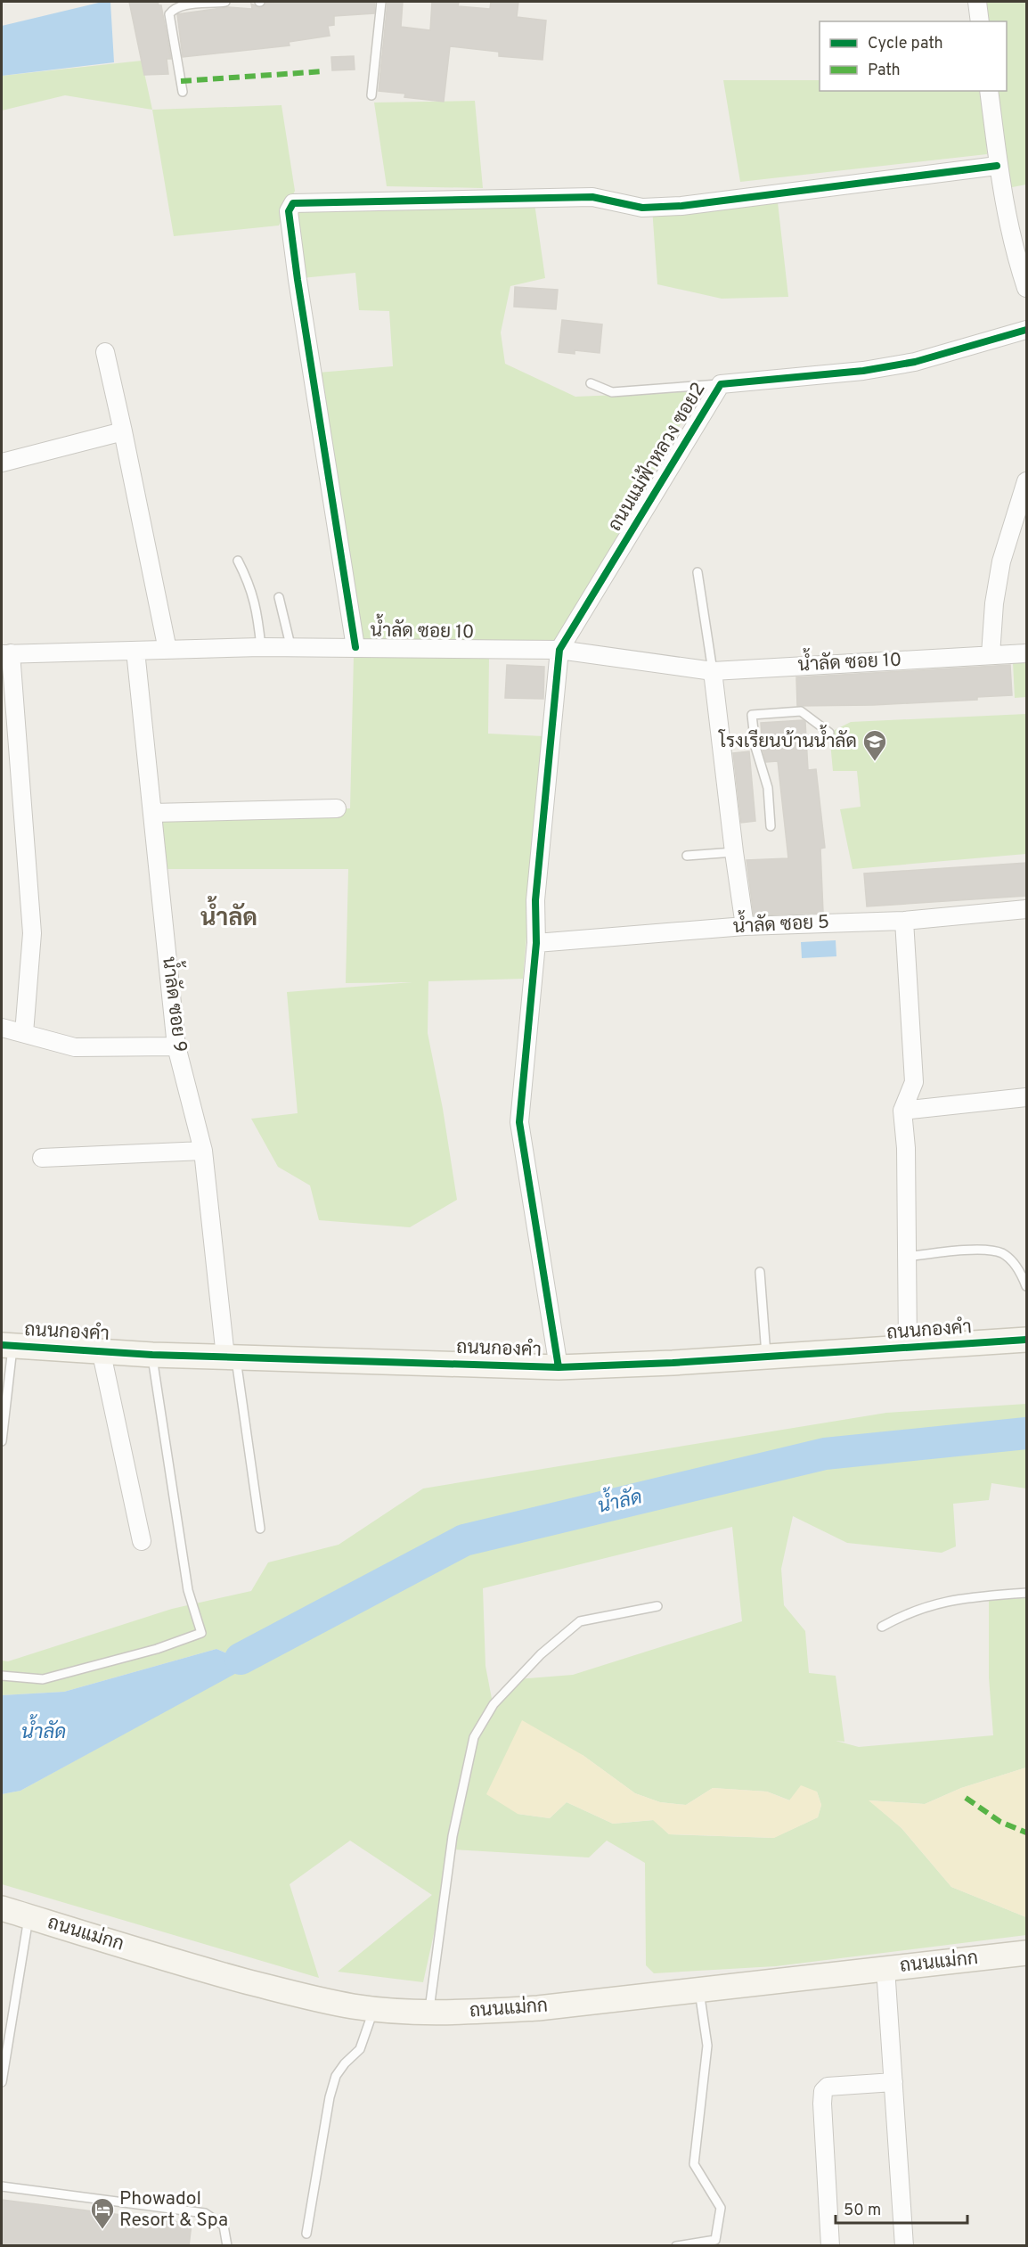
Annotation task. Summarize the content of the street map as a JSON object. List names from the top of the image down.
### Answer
{
  "streets": {
    "street": [
      "ถนนแม่ฟ้าหลวง ซอย2",
      "น้ำลัด ซอย 10",
      "น้ำลัด ซอย 5",
      "น้ำลัด ซอย 9",
      "ถนนกองคำ",
      "ถนนแม่กก"
    ]
  },
  "crossings": [
    ["ถนนแม่ฟ้าหลวง ซอย2", "น้ำลัด ซอย 10"],
    ["น้ำลัด ซอย 10", "น้ำลัด ซอย 9"],
    ["น้ำลัด ซอย 9", "ถนนกองคำ"]
  ],
  "districts": ["น้ำลัด"],
  "water": ["น้ำลัด"],
  "places": {
    "school or university": ["โรงเรียนบ้านน้ำลัด"],
    "hotel": ["Phowadol Resort & Spa"]
  },
  "legend": ["Cycle path", "Path"],
  "scale_bar": "50 m"
}
